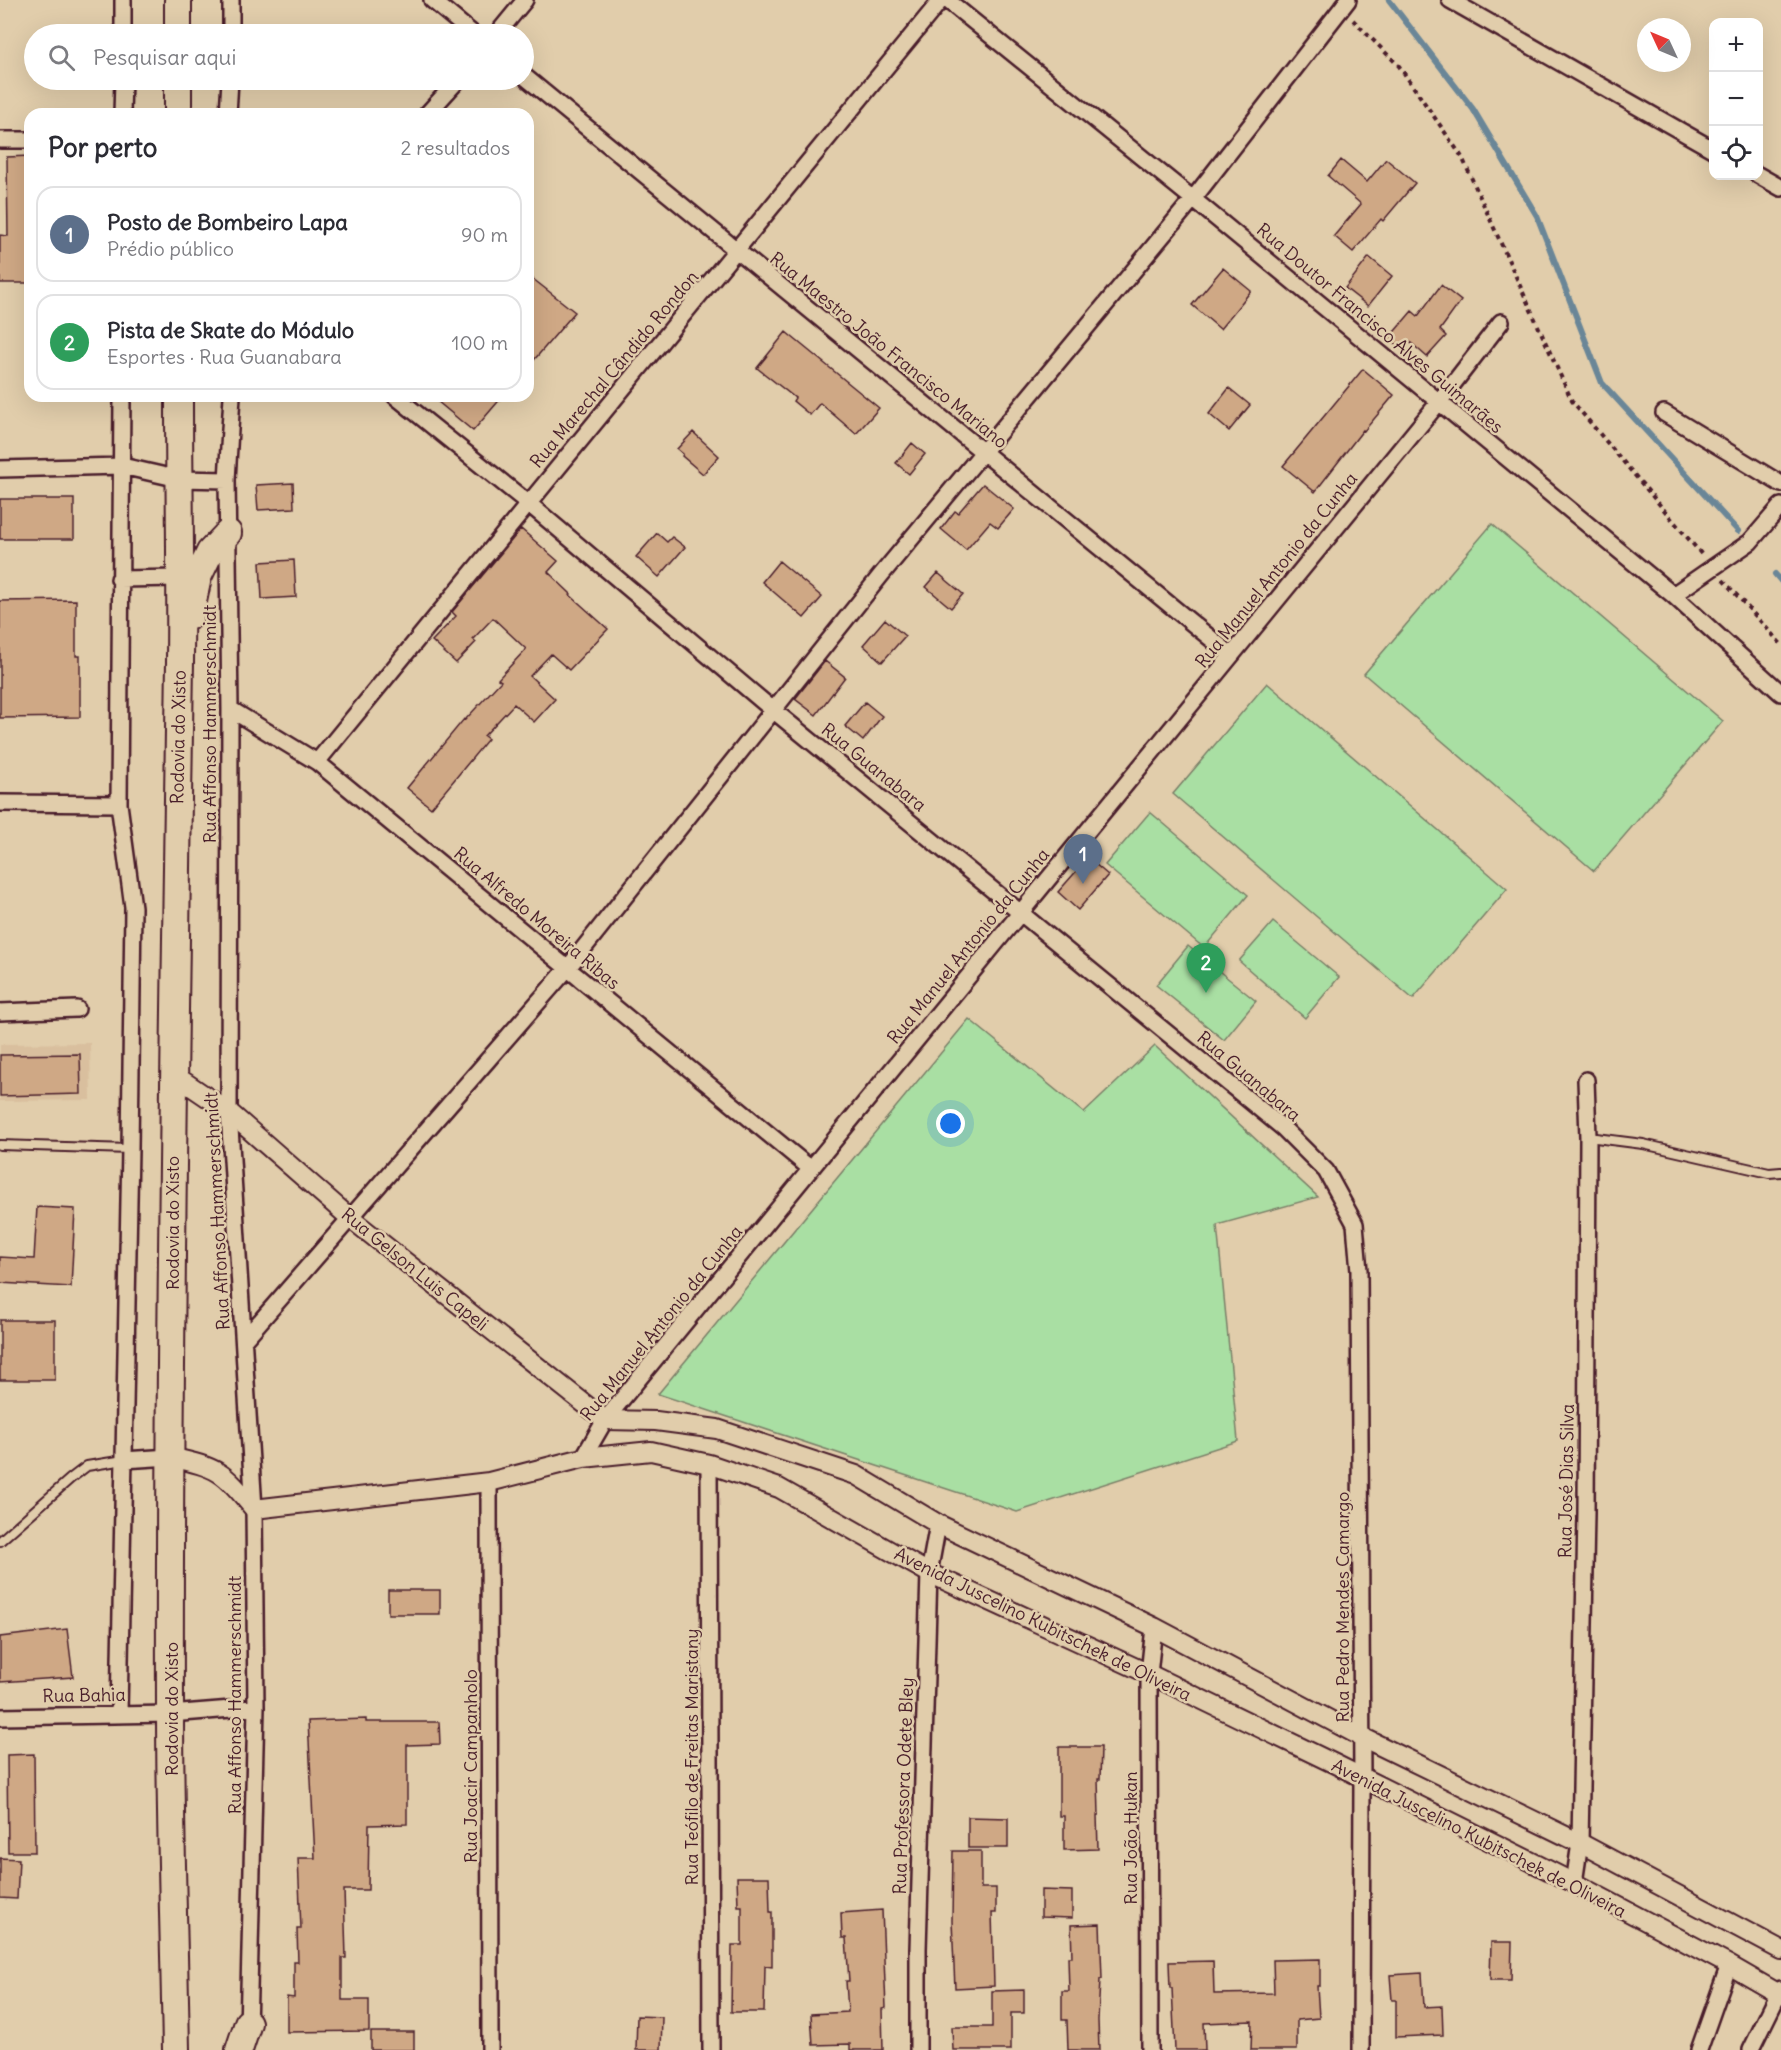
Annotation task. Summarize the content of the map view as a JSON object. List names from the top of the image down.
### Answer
{
  "streets": {
    "highway": ["Rodovia do Xisto"],
    "street": [
      "Rua Doutor Francisco Alves Guimarães",
      "Rua Maestro João Francisco Mariano",
      "Rua Marechal Cândido Rondon",
      "Rua Manuel Antonio da Cunha",
      "Rua Affonso Hammerschmidt",
      "Rua Guanabara",
      "Rua Alfredo Moreira Ribas",
      "Rua Gelson Luis Capeli",
      "Rua José Dias Silva",
      "Rua Pedro Mendes Camargo",
      "Avenida Juscelino Kubitschek de Oliveira",
      "Rua Bahia",
      "Rua Teófilo de Freitas Maristany",
      "Rua Joacir Campanholo",
      "Rua Professora Odete Bley",
      "Rua João Hukan"
    ]
  },
  "crossings": [
    ["Rua Doutor Francisco Alves Guimarães", "Rua Manuel Antonio da Cunha"],
    ["Rua Maestro João Francisco Mariano", "Rua Marechal Cândido Rondon"],
    ["Rua Maestro João Francisco Mariano", "Rua Manuel Antonio da Cunha"],
    ["Rua Marechal Cândido Rondon", "Rua Guanabara"],
    ["Rua Marechal Cândido Rondon", "Rua Alfredo Moreira Ribas"],
    ["Rua Manuel Antonio da Cunha", "Rua Guanabara"],
    ["Rua Manuel Antonio da Cunha", "Rua Alfredo Moreira Ribas"],
    ["Rua Manuel Antonio da Cunha", "Rua Gelson Luis Capeli"],
    ["Rua Manuel Antonio da Cunha", "Avenida Juscelino Kubitschek de Oliveira"],
    ["Rua Affonso Hammerschmidt", "Rua Alfredo Moreira Ribas"],
    ["Rua Affonso Hammerschmidt", "Rua Gelson Luis Capeli"],
    ["Rua Affonso Hammerschmidt", "Avenida Juscelino Kubitschek de Oliveira"],
    ["Rua Affonso Hammerschmidt", "Rua Bahia"],
    ["Rodovia do Xisto", "Rua Gelson Luis Capeli"],
    ["Rodovia do Xisto", "Rua Bahia"],
    ["Rua Guanabara", "Rua Pedro Mendes Camargo"],
    ["Rua Gelson Luis Capeli", "Avenida Juscelino Kubitschek de Oliveira"],
    ["Rua José Dias Silva", "Avenida Juscelino Kubitschek de Oliveira"],
    ["Rua Pedro Mendes Camargo", "Avenida Juscelino Kubitschek de Oliveira"],
    ["Avenida Juscelino Kubitschek de Oliveira", "Rua Teófilo de Freitas Maristany"],
    ["Avenida Juscelino Kubitschek de Oliveira", "Rua Joacir Campanholo"],
    ["Avenida Juscelino Kubitschek de Oliveira", "Rua Professora Odete Bley"],
    ["Avenida Juscelino Kubitschek de Oliveira", "Rua João Hukan"]
  ],
  "north": "top left",
  "page": {
    "map_buttons": ["+", "−"],
    "search": "Pesquisar aqui",
    "heading": ["Por perto", "2 resultados"],
    "list": [
      {
        "mark": "1",
        "name": "Posto de Bombeiro Lapa",
        "note": "Prédio público",
        "value": "90 m"
      },
      {
        "mark": "2",
        "name": "Pista de Skate do Módulo",
        "note": "Esportes · Rua Guanabara",
        "value": "100 m"
      }
    ],
    "pins": ["1", "2"]
  }
}
